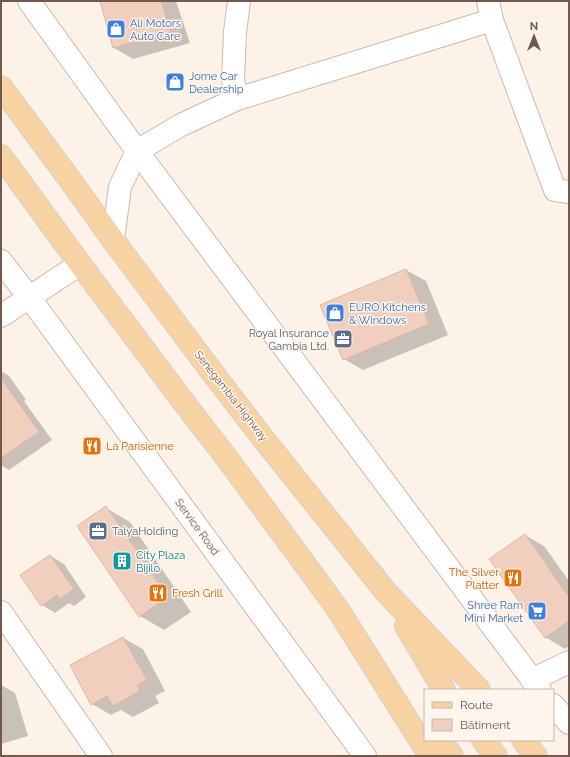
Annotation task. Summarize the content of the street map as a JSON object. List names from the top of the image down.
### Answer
{
  "streets": {
    "main road": ["Senegambia Highway"],
    "street": ["Service Road"]
  },
  "places": {
    "shop": ["Ali Motors Auto Care", "Jome Car Dealership", "EURO Kitchens & Windows"],
    "office": ["Royal Insurance Gambia Ltd.", "TalyaHolding"],
    "restaurant": ["La Parisienne", "The Silver Platter", "Fresh Grill"],
    "building": ["City Plaza Bijilo"],
    "supermarket": ["Shree Ram Mini Market"]
  },
  "legend": ["Route", "Bâtiment"],
  "north": "top"
}
